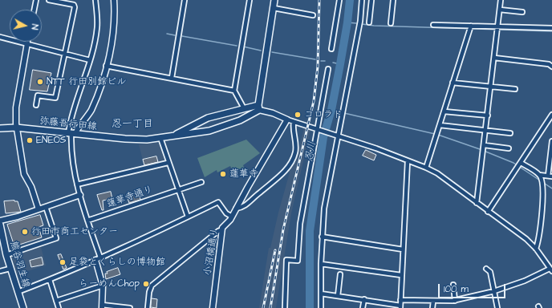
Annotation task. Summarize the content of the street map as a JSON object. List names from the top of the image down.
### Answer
{
  "streets": {
    "main road": ["弥藤吾行田線", "熊谷羽生線"],
    "street": ["蓮華寺通り", "小沼橋通り"]
  },
  "districts": ["忍一丁目"],
  "water": ["忍川"],
  "places": [
    "NTT 行田別館ビル",
    "コロラド",
    "ENEOS",
    "蓮華寺",
    "行田市商工センター",
    "足袋とくらしの博物館",
    "らーめんChop"
  ],
  "scale_bar": "100 m",
  "north": "right"
}
